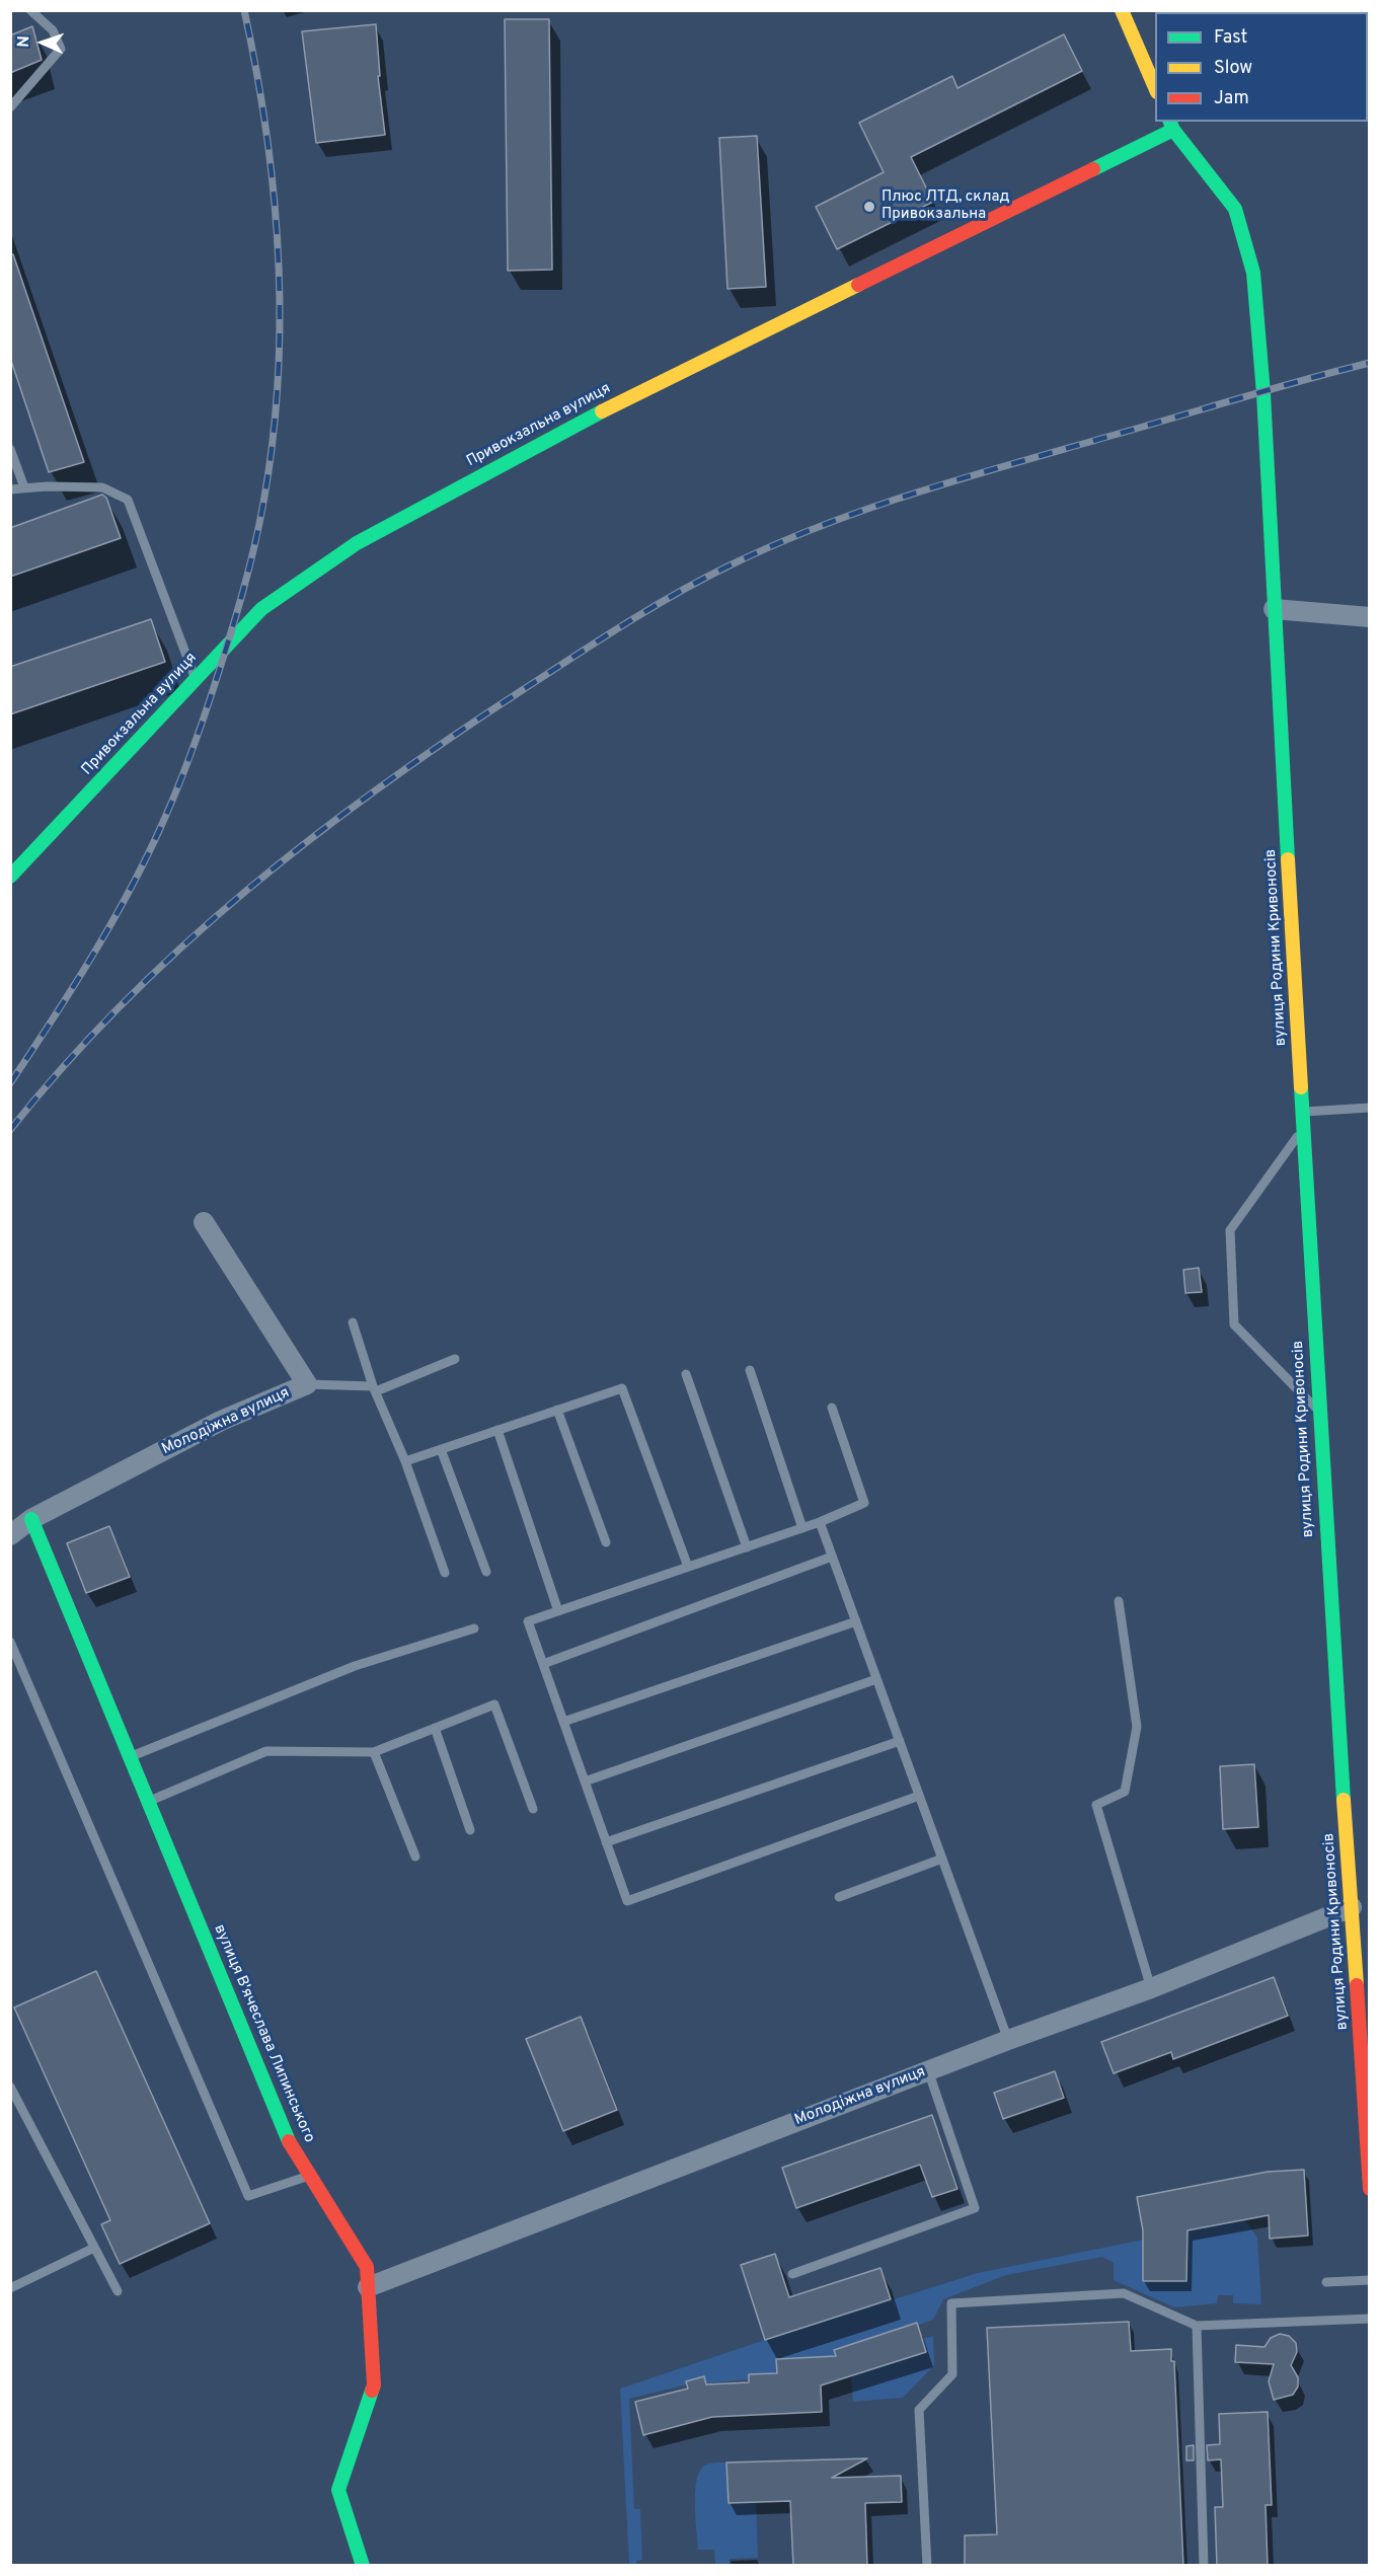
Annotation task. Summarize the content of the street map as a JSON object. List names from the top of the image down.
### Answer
{
  "streets": {
    "main road": ["Привокзальна вулиця", "вулиця Родини Кривоносів", "вулиця В'ячеслава Липинського"],
    "street": ["Молодіжна вулиця"]
  },
  "crossings": [
    ["Привокзальна вулиця", "вулиця Родини Кривоносів"],
    ["вулиця Родини Кривоносів", "Молодіжна вулиця"],
    ["Молодіжна вулиця", "вулиця В'ячеслава Липинського"]
  ],
  "places": ["Плюс ЛТД, склад Привокзальна"],
  "legend": ["Fast", "Slow", "Jam"],
  "north": "left"
}
